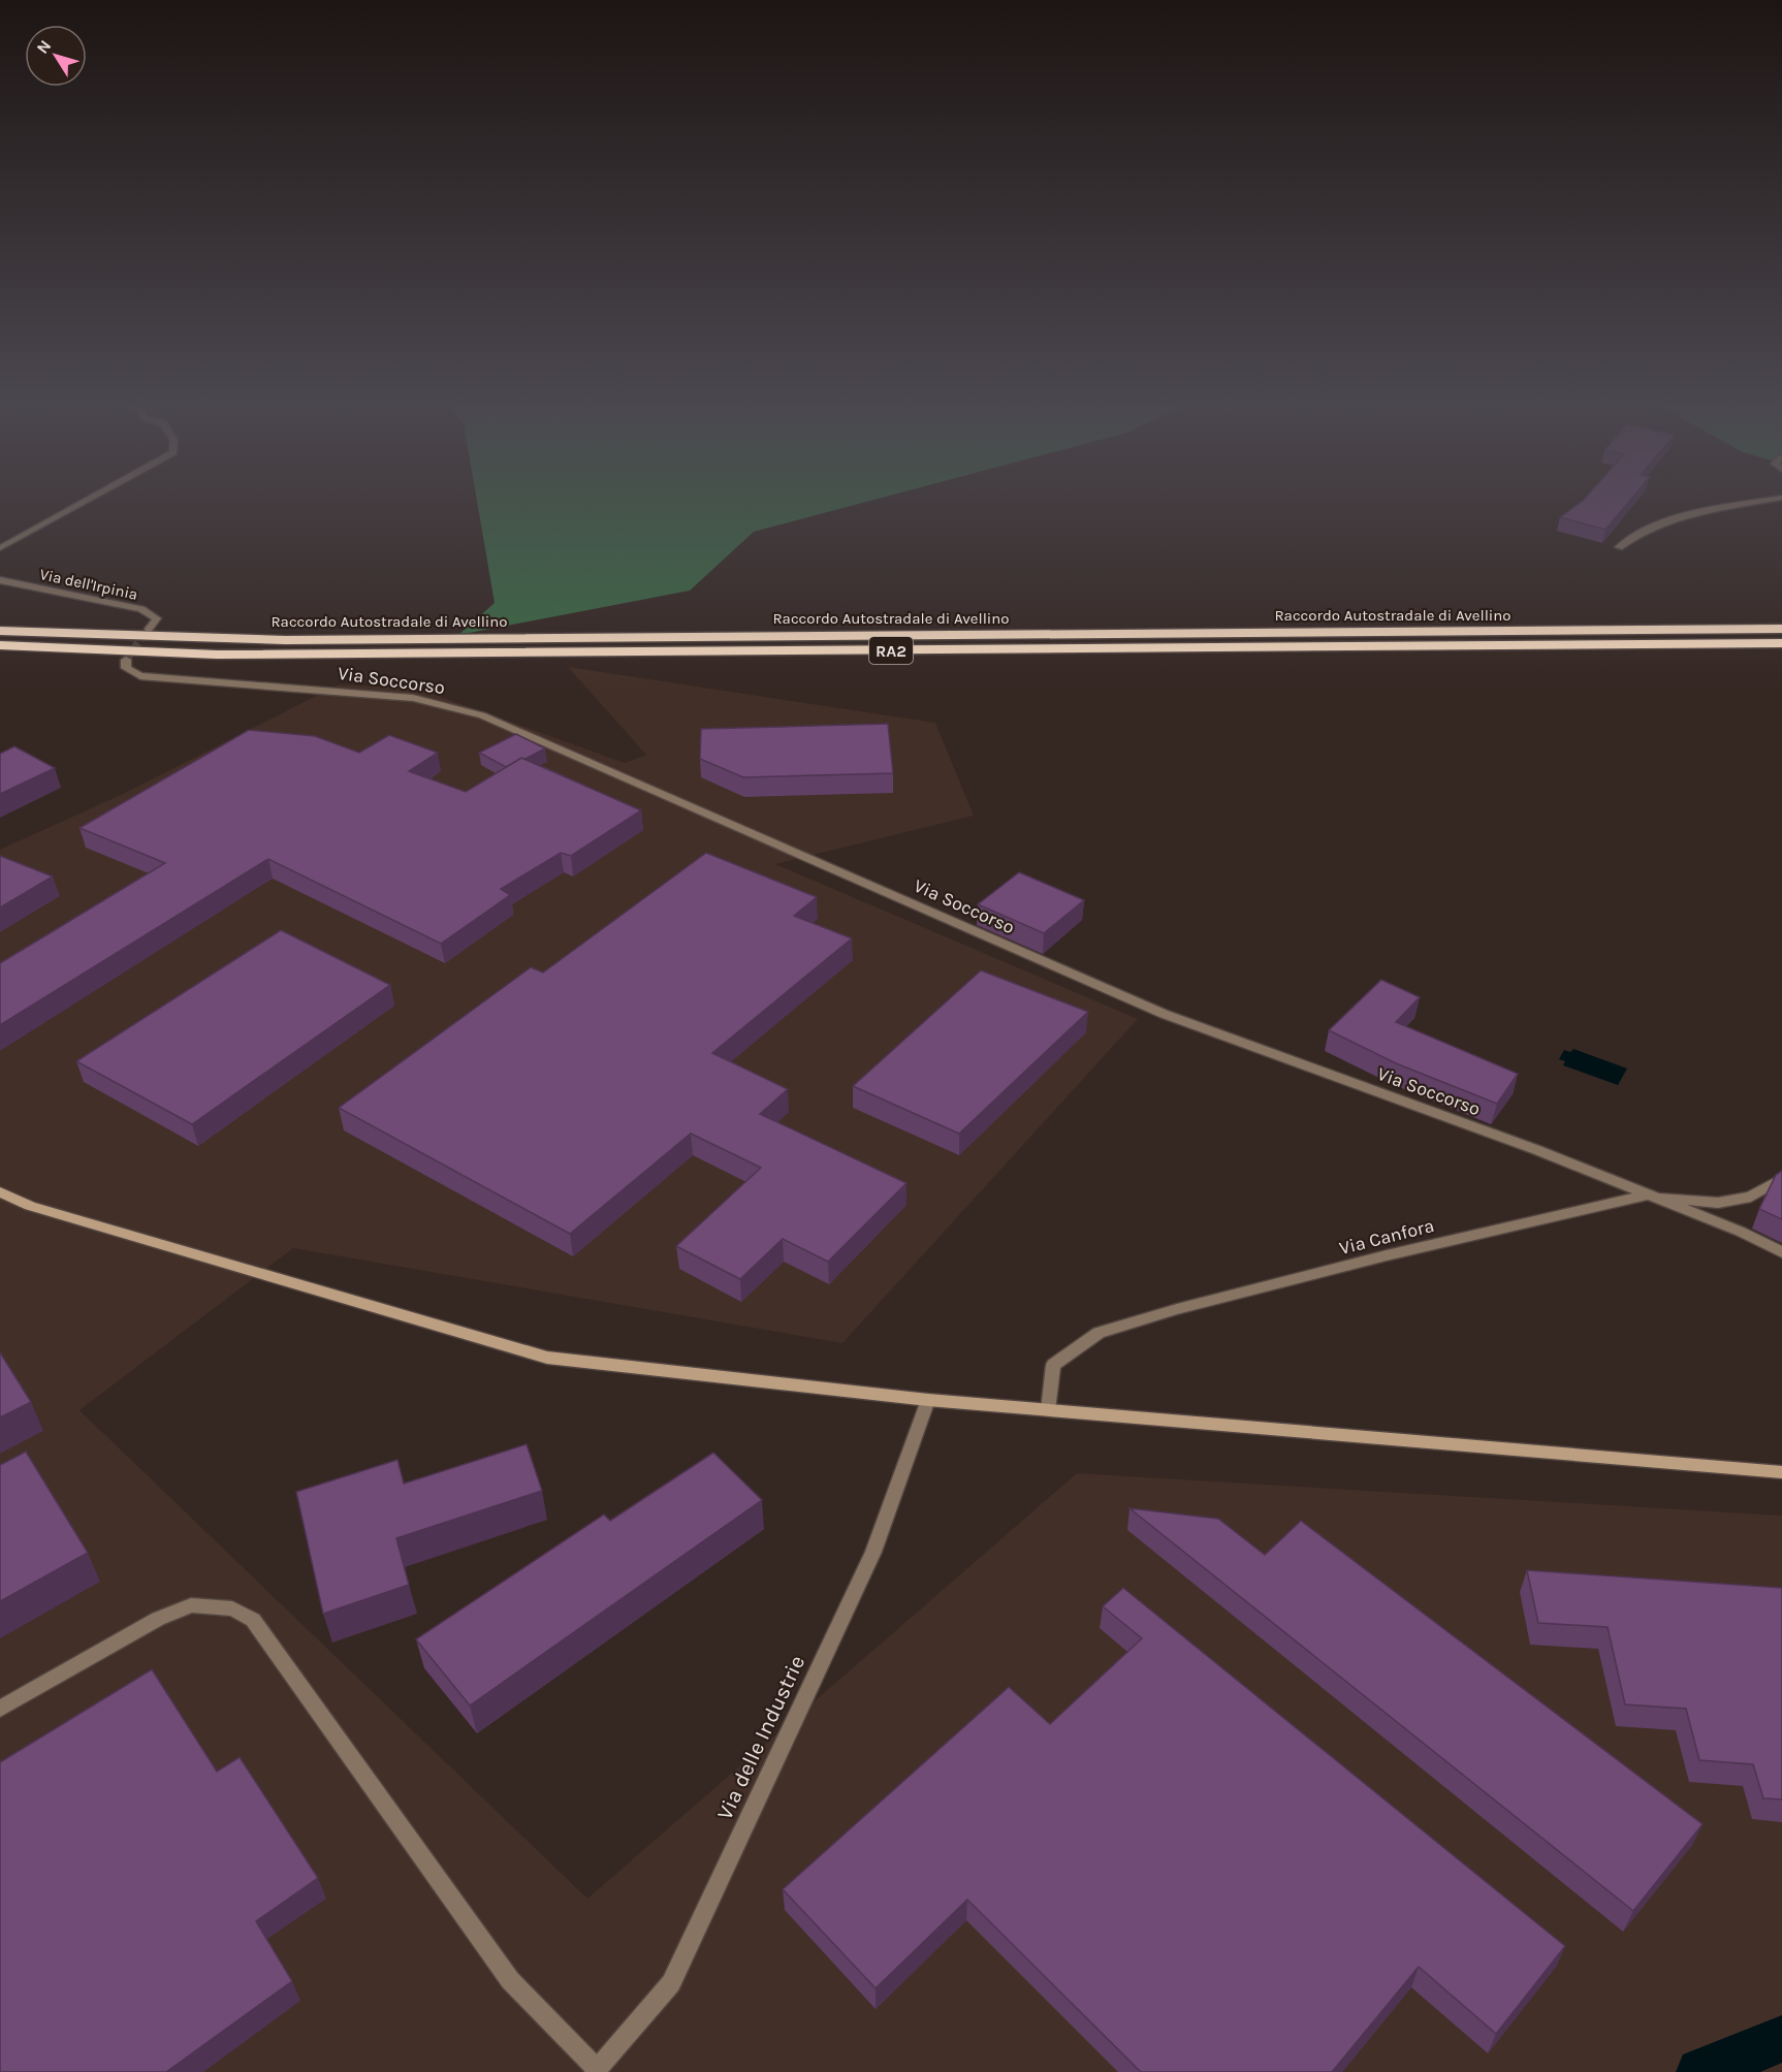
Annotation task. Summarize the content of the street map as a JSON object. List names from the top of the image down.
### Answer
{
  "streets": {
    "highway": ["Raccordo Autostradale di Avellino", "RA2"],
    "street": [
      "Via dell'Irpinia",
      "Via Soccorso",
      "Via Canfora",
      "Via delle Industrie"
    ]
  },
  "crossings": [
    ["Via Soccorso", "Via Canfora"]
  ],
  "north": "top left"
}
